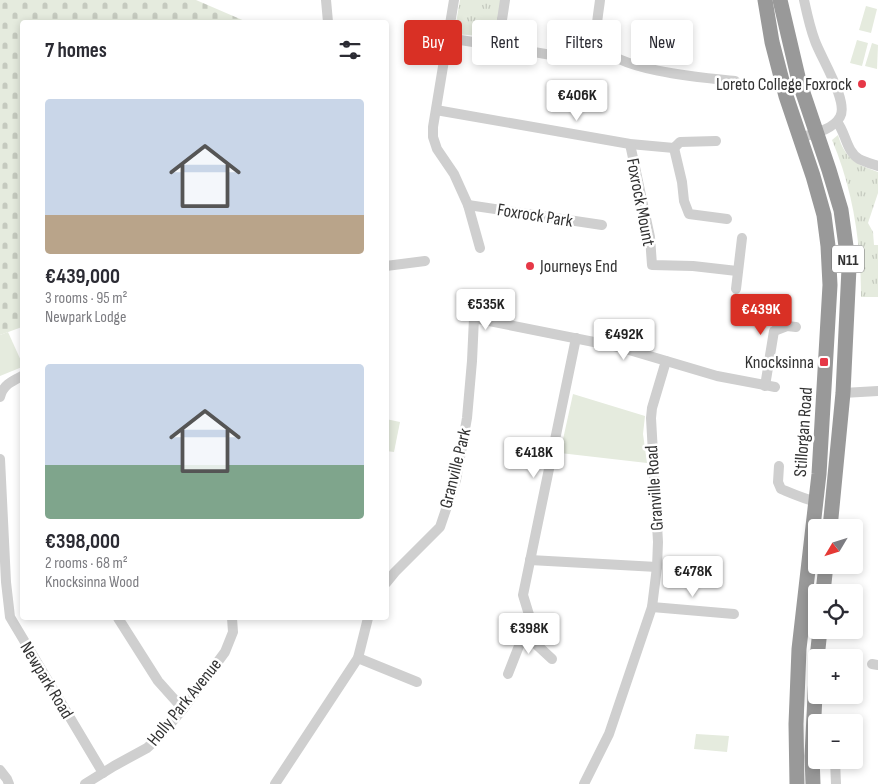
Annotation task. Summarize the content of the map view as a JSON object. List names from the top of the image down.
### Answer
{
  "streets": {
    "highway": ["N11", "Stillorgan Road"],
    "street": [
      "Foxrock Mount",
      "Foxrock Park",
      "Granville Park",
      "Granville Road",
      "Newpark Road",
      "Holly Park Avenue"
    ]
  },
  "crossings": [
    ["Newpark Road", "Holly Park Avenue"]
  ],
  "places": {
    "other": ["Loreto College Foxrock", "Journeys End"],
    "transit": ["Knocksinna"]
  },
  "north": "bottom left",
  "page": {
    "chip": [
      "Buy",
      "Rent",
      "Filters",
      "New"
    ],
    "heading": "7 homes",
    "price": [
      "€406K",
      "€535K",
      "€439K",
      "€492K",
      "€418K",
      "€478K",
      "€398K"
    ],
    "list": [
      {
        "name": "€439,000",
        "note": "3 rooms · 95 m² · Newpark Lodge"
      },
      {
        "name": "€398,000",
        "note": "2 rooms · 68 m² · Knocksinna Wood"
      }
    ],
    "map_buttons": ["+", "−"]
  }
}
